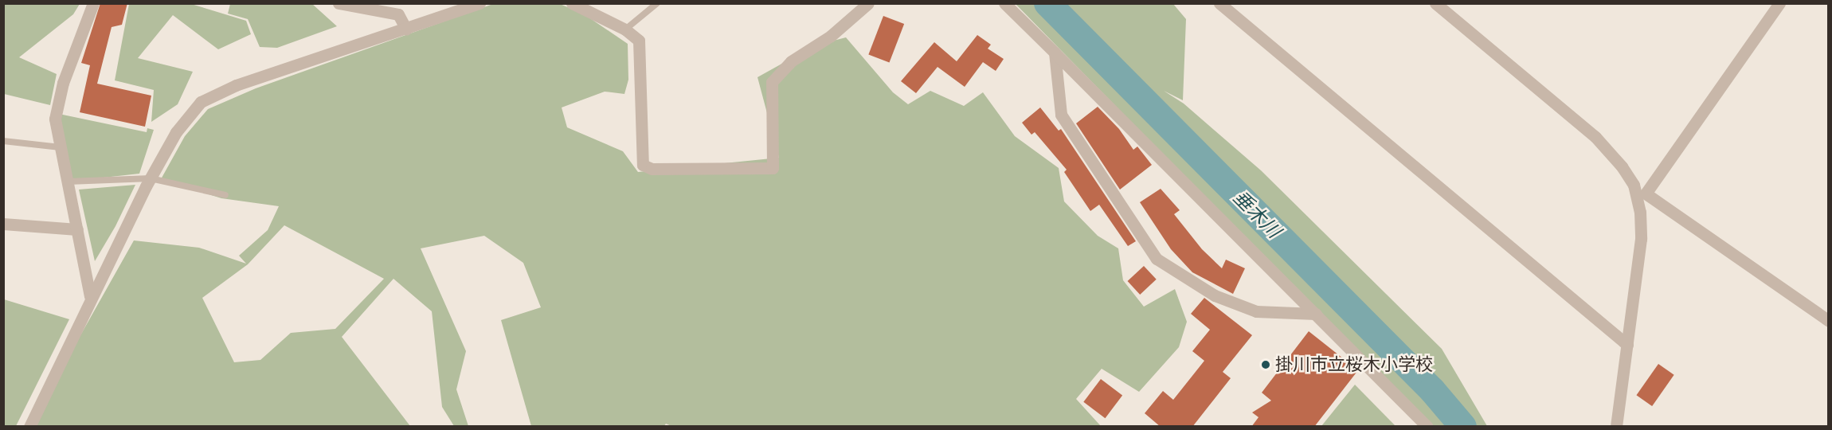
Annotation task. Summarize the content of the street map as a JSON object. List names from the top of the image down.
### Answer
{
  "water": ["垂木川"],
  "places": ["掛川市立桜木小学校"]
}
